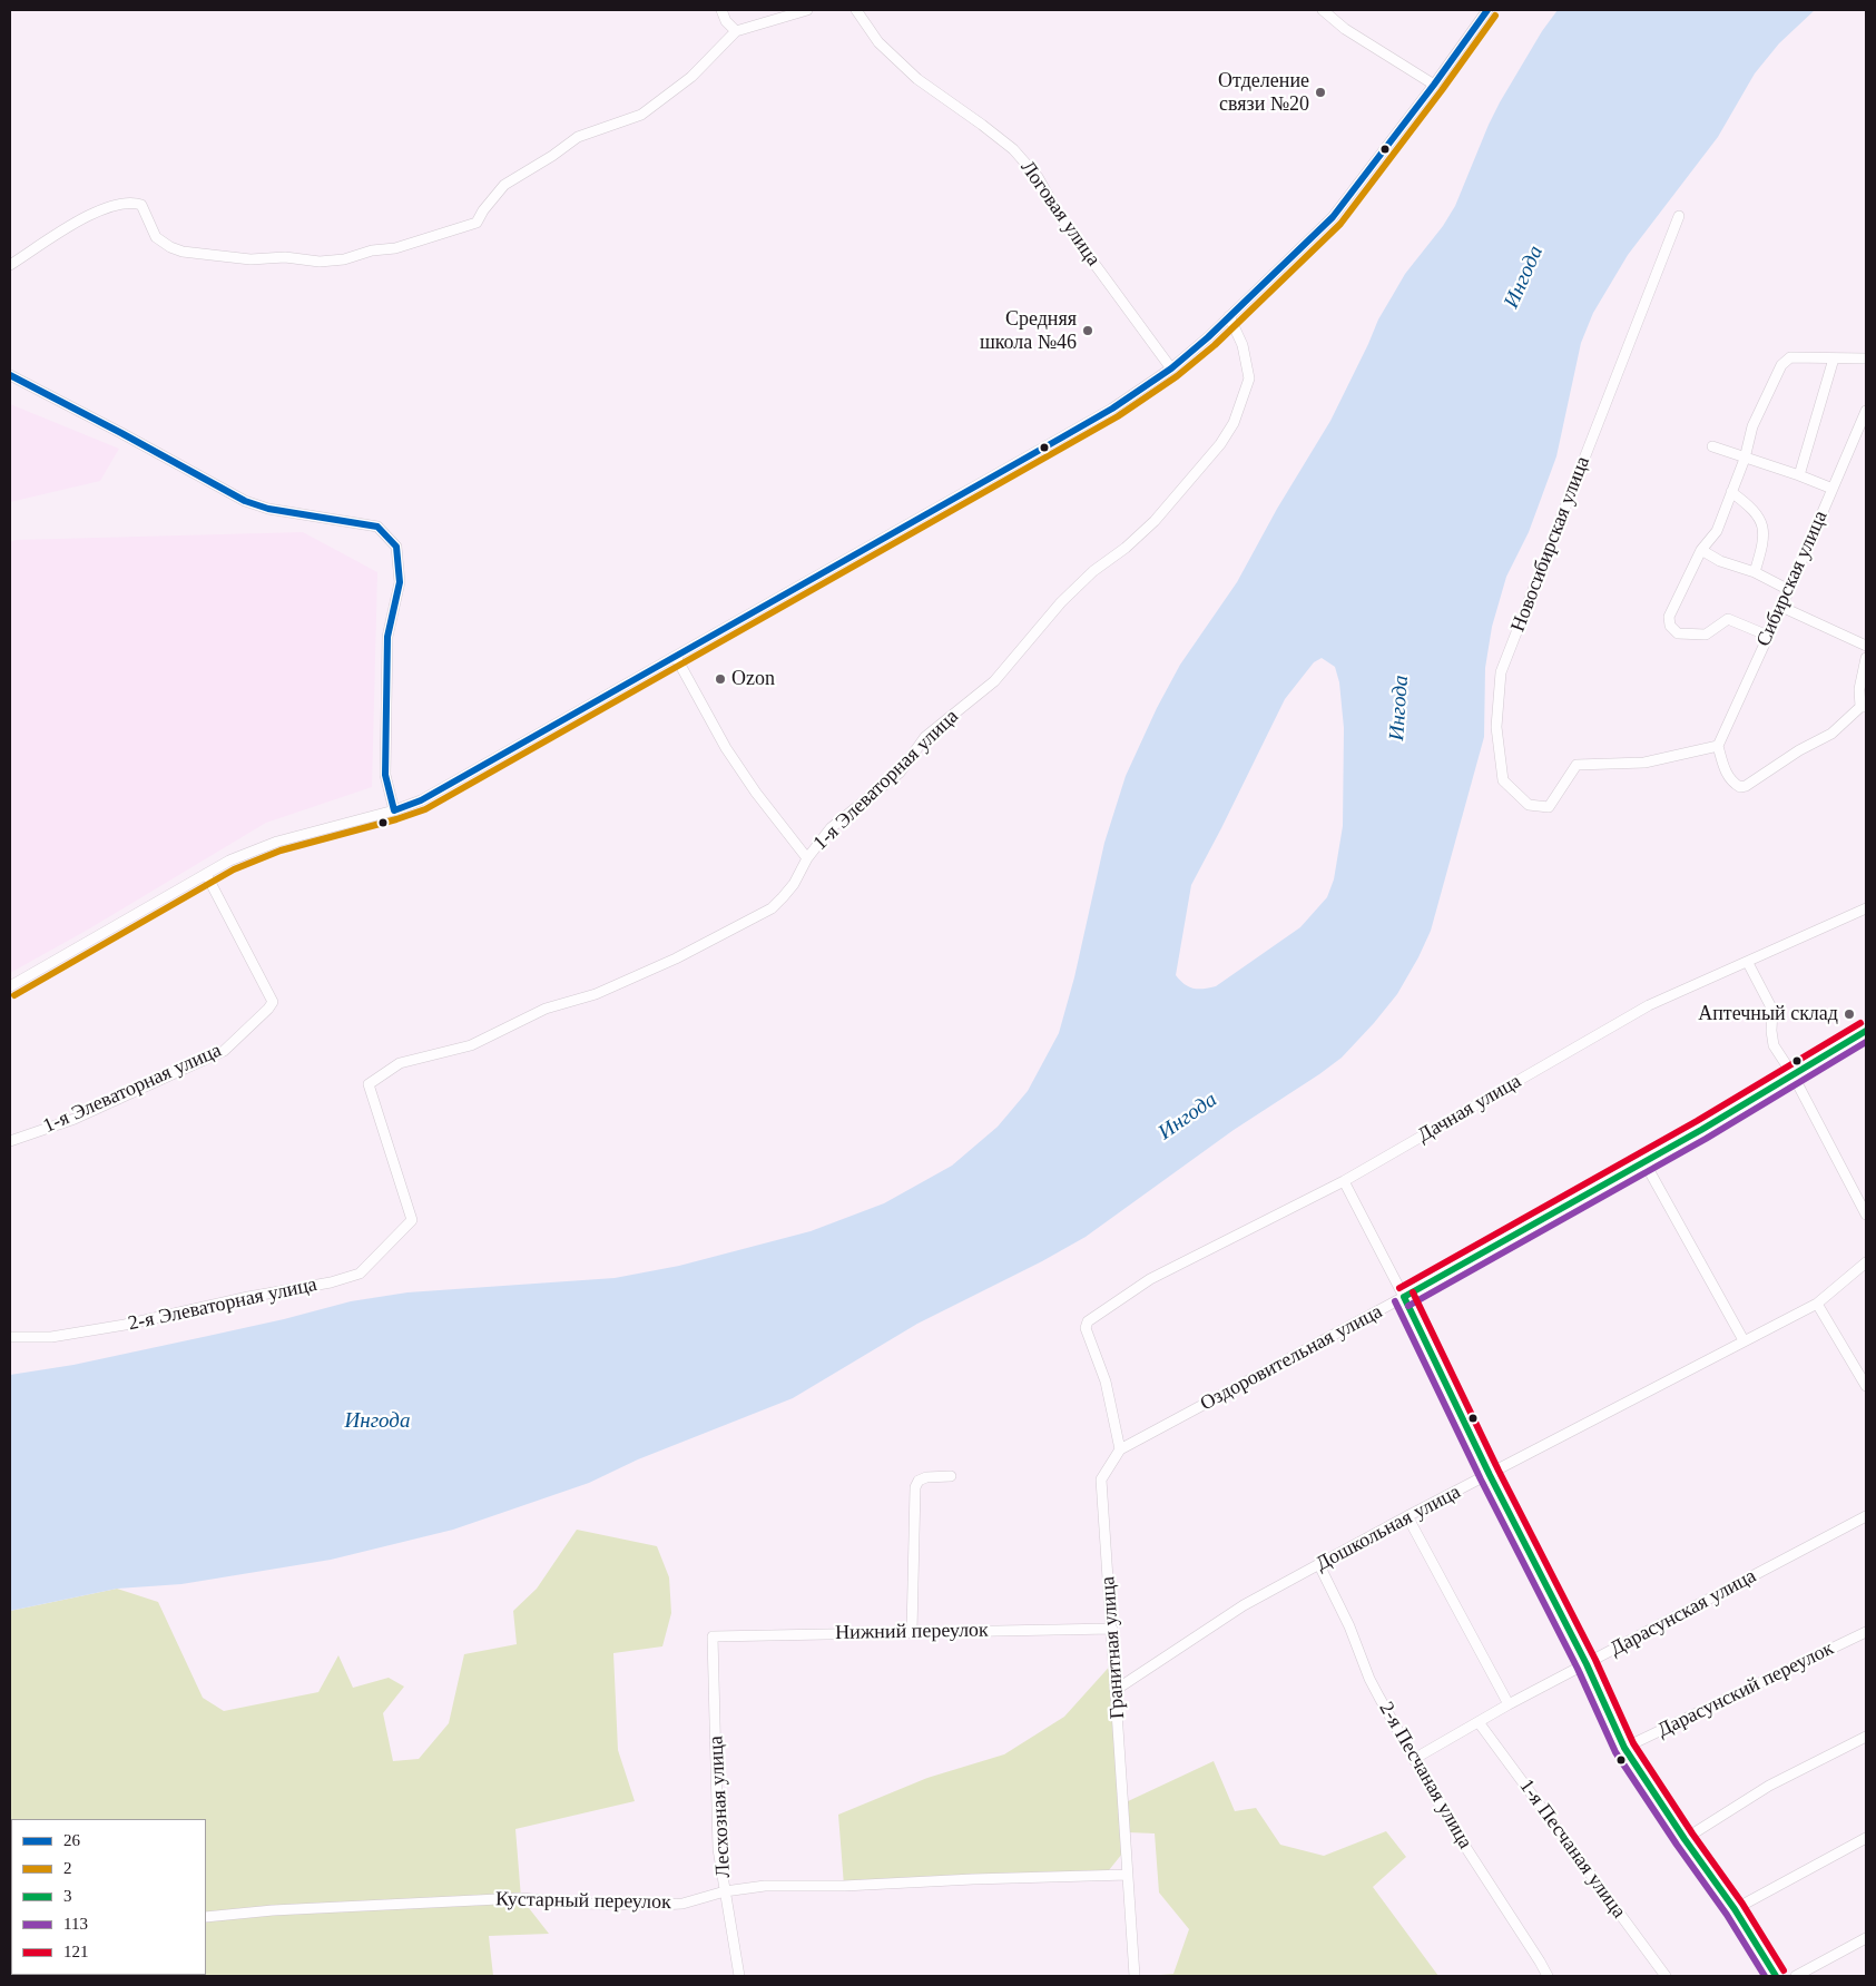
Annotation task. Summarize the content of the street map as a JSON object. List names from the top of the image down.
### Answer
{
  "streets": {
    "street": [
      "Логовая улица",
      "Новосибирская улица",
      "Сибирская улица",
      "1-я Элеваторная улица",
      "Дачная улица",
      "2-я Элеваторная улица",
      "Оздоровительная улица",
      "Дошкольная улица",
      "Дарасунская улица",
      "Нижний переулок",
      "Гранитная улица",
      "Дарасунский переулок",
      "2-я Песчаная улица",
      "Лесхозная улица",
      "1-я Песчаная улица",
      "Кустарный переулок"
    ]
  },
  "crossings": [
    ["Новосибирская улица", "Сибирская улица"],
    ["1-я Элеваторная улица", "2-я Элеваторная улица"],
    ["Дачная улица", "Оздоровительная улица"],
    ["Дачная улица", "Гранитная улица"],
    ["Оздоровительная улица", "Гранитная улица"],
    ["Дошкольная улица", "Гранитная улица"],
    ["Дошкольная улица", "2-я Песчаная улица"],
    ["Дарасунская улица", "2-я Песчаная улица"],
    ["Дарасунская улица", "1-я Песчаная улица"],
    ["Нижний переулок", "Гранитная улица"],
    ["Нижний переулок", "Лесхозная улица"],
    ["Гранитная улица", "Кустарный переулок"],
    ["Лесхозная улица", "Кустарный переулок"]
  ],
  "water": ["Ингода"],
  "places": [
    "Отделение связи №20",
    "Средняя школа №46",
    "Ozon",
    "Аптечный склад"
  ],
  "lines": [
    "transit line 26",
    "transit line 2",
    "transit line 121",
    "transit line 3",
    "transit line 113"
  ],
  "legend": [
    "26",
    "2",
    "3",
    "113",
    "121"
  ]
}
